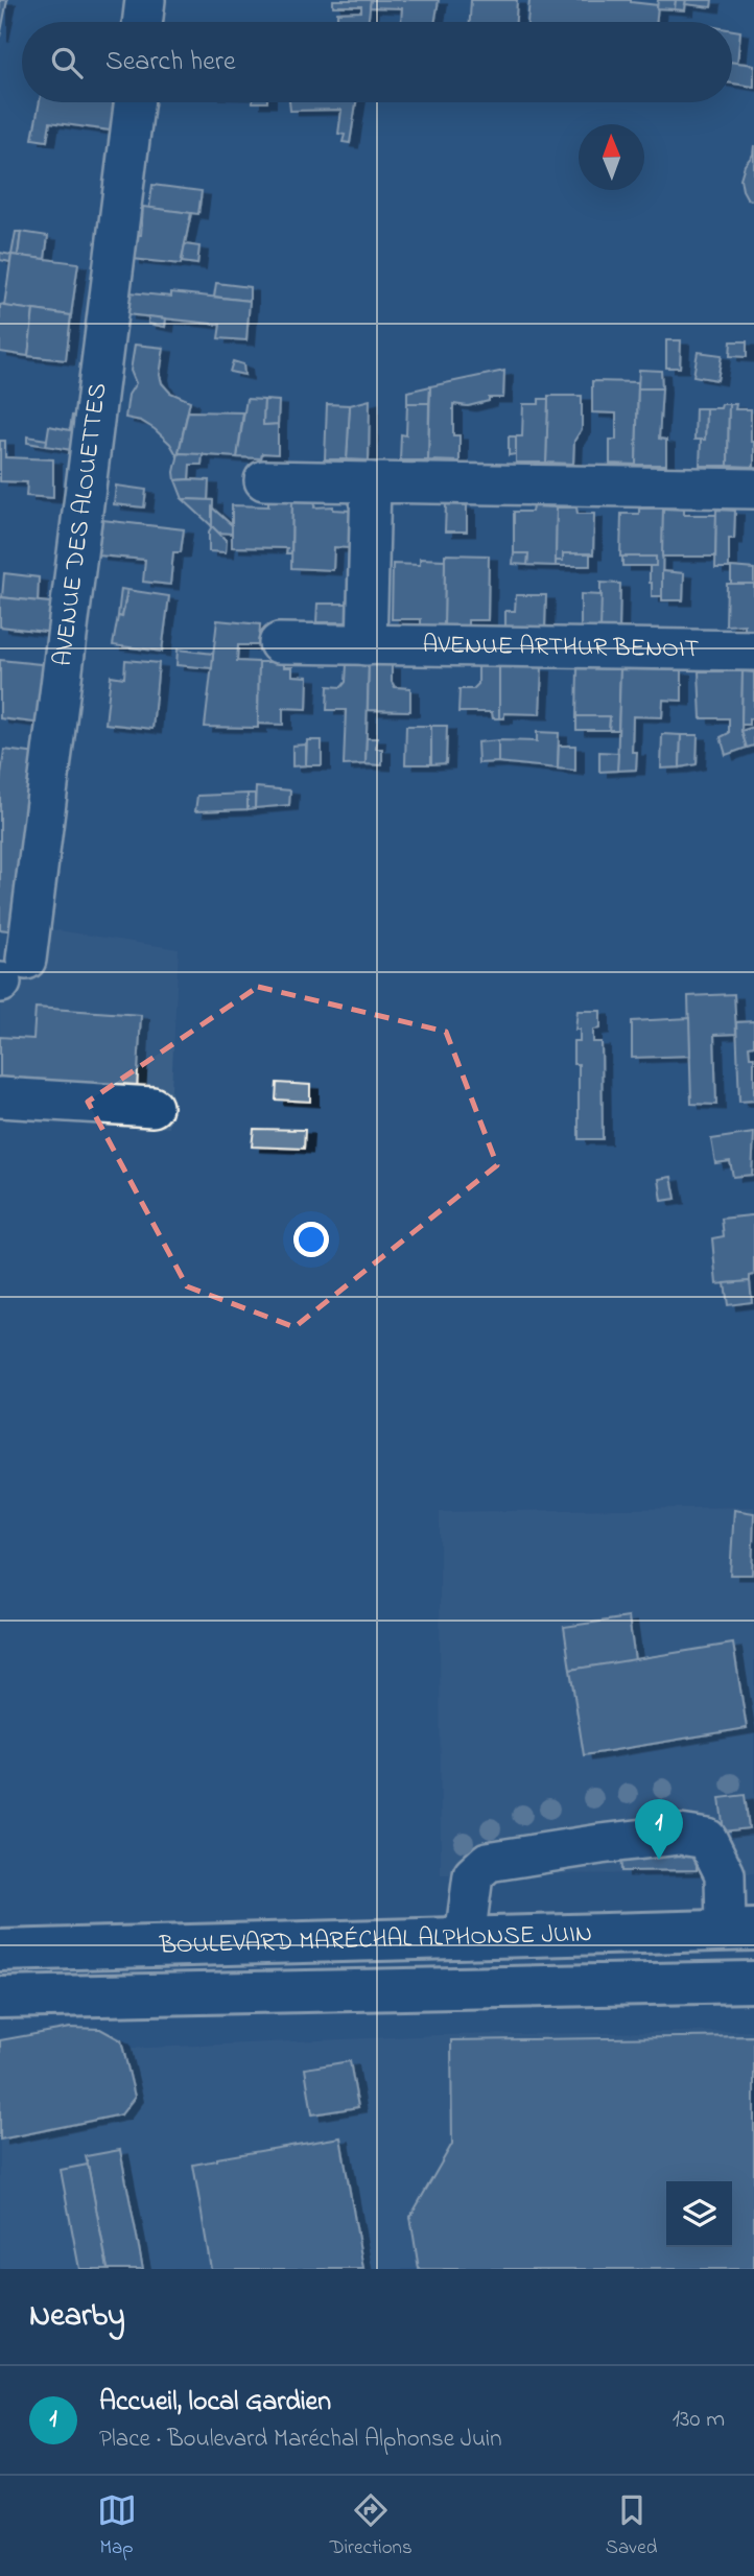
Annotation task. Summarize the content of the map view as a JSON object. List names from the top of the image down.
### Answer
{
  "streets": {
    "main road": ["BOULEVARD MARÉCHAL ALPHONSE JUIN"],
    "street": ["AVENUE DES ALOUETTES", "AVENUE ARTHUR BENOIT"]
  },
  "north": "top",
  "page": {
    "search": "Search here",
    "pins": "1",
    "heading": "Nearby",
    "list": [
      {
        "mark": "1",
        "name": "Accueil, local Gardien",
        "note": "Place · Boulevard Maréchal Alphonse Juin",
        "value": "130 m"
      }
    ],
    "nav": ["Map", "Directions", "Saved"]
  }
}
